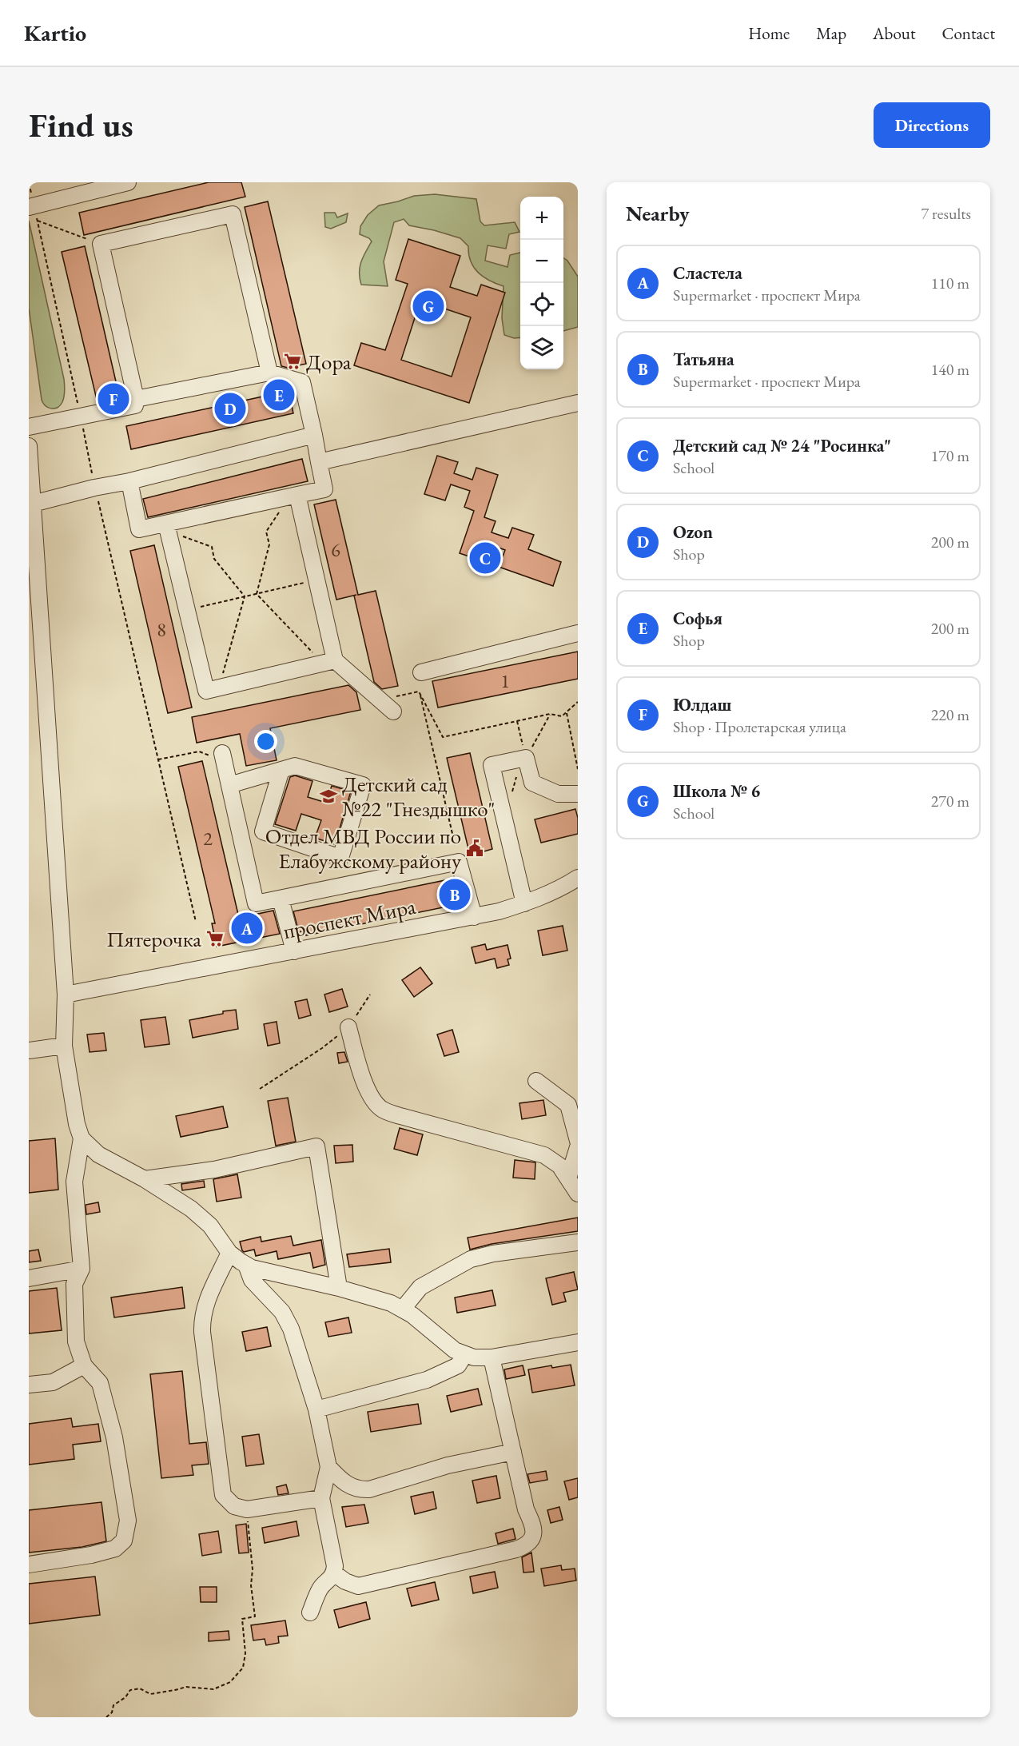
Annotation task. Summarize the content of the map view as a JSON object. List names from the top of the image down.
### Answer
{
  "streets": {
    "street": ["проспект Мира"]
  },
  "places": {
    "supermarket": ["Дора", "Пятерочка"],
    "school or university": ["Детский сад №22 \"Гнездышко\""],
    "public building": ["Отдел МВД России по Елабужскому району"]
  },
  "house_numbers": [
    "6",
    "8",
    "1",
    "2"
  ],
  "page": {
    "header": "Kartio",
    "nav": [
      "Home",
      "Map",
      "About",
      "Contact"
    ],
    "buttons": "Directions",
    "title": "Find us",
    "heading": ["Nearby", "7 results"],
    "map_buttons": ["+", "−"],
    "list": [
      {
        "mark": "A",
        "name": "Сластела",
        "note": "Supermarket · проспект Мира",
        "value": "110 m"
      },
      {
        "mark": "B",
        "name": "Татьяна",
        "note": "Supermarket · проспект Мира",
        "value": "140 m"
      },
      {
        "mark": "C",
        "name": "Детский сад № 24 \"Росинка\"",
        "note": "School",
        "value": "170 m"
      },
      {
        "mark": "D",
        "name": "Ozon",
        "note": "Shop",
        "value": "200 m"
      },
      {
        "mark": "E",
        "name": "Софья",
        "note": "Shop",
        "value": "200 m"
      },
      {
        "mark": "F",
        "name": "Юлдаш",
        "note": "Shop · Пролетарская улица",
        "value": "220 m"
      },
      {
        "mark": "G",
        "name": "Школа № 6",
        "note": "School",
        "value": "270 m"
      }
    ],
    "pins": [
      "G",
      "E",
      "F",
      "D",
      "C",
      "B",
      "A"
    ]
  }
}
